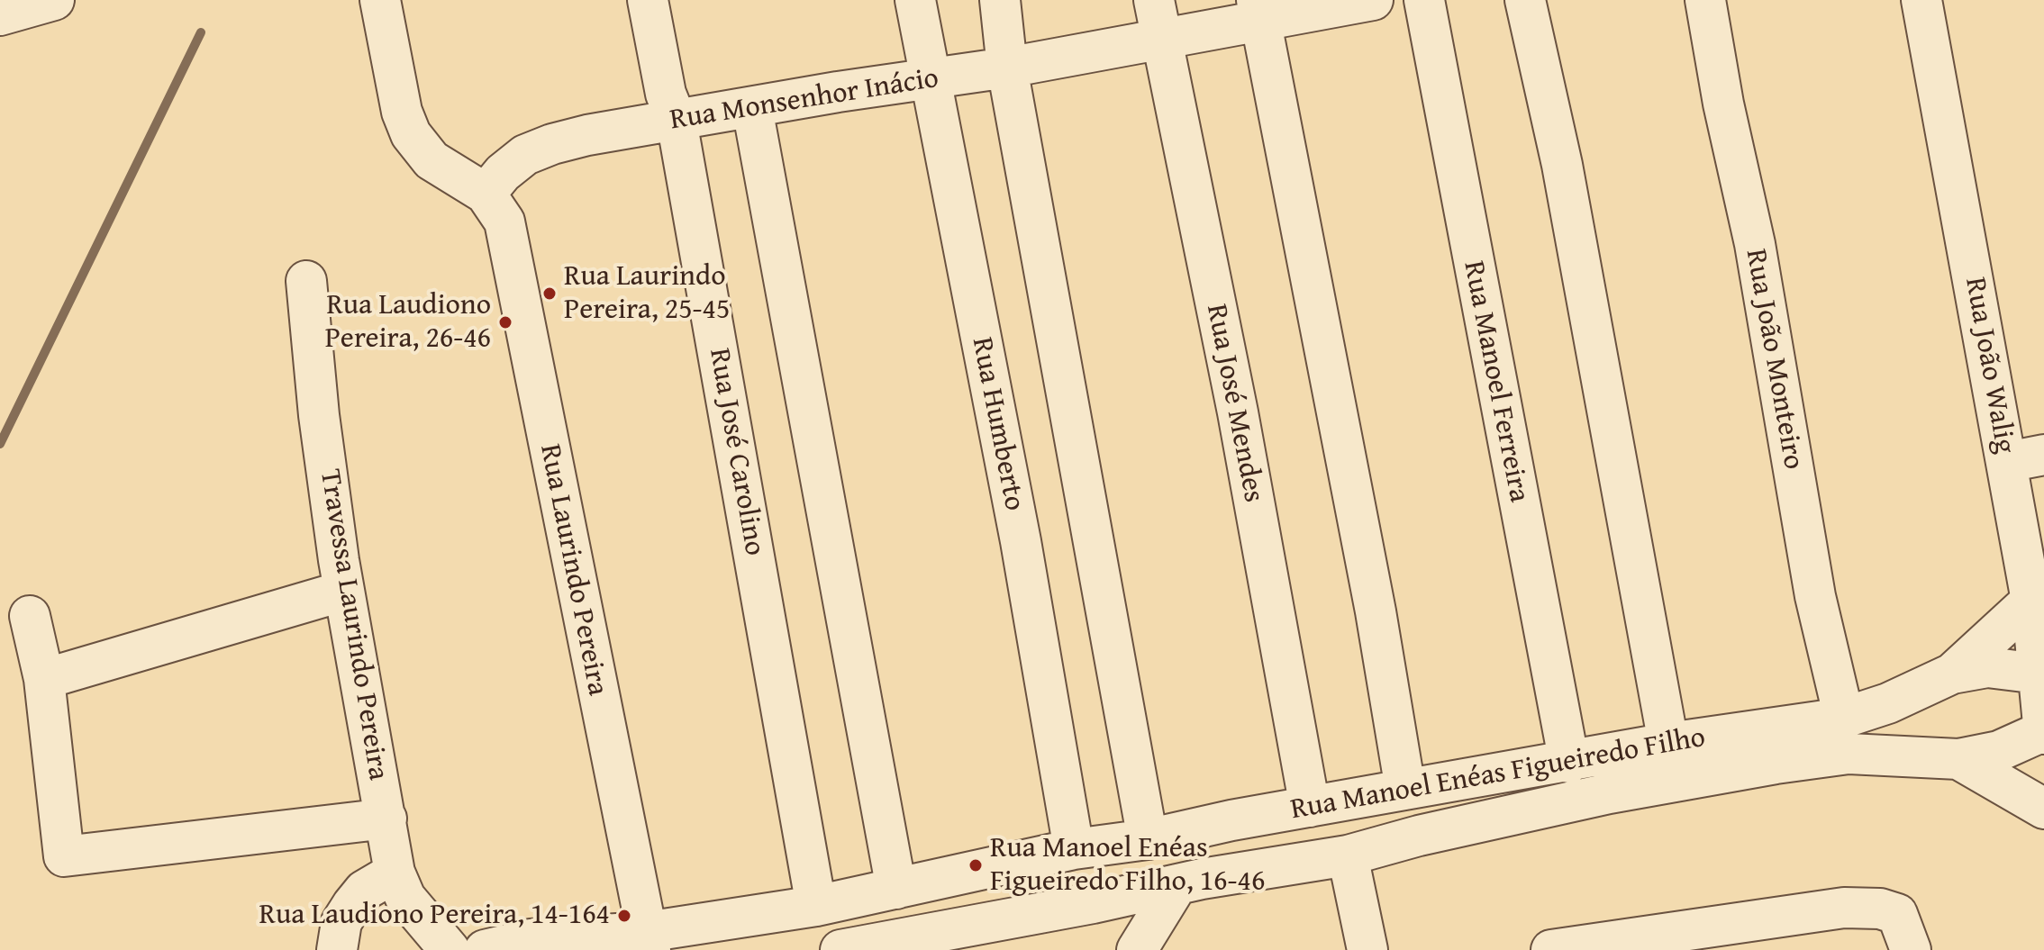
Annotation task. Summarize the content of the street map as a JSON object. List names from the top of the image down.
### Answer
{
  "streets": {
    "street": [
      "Rua Monsenhor Inácio",
      "Rua João Monteiro",
      "Rua João Walig",
      "Rua Manoel Ferreira",
      "Rua José Mendes",
      "Rua Humberto",
      "Rua José Carolino",
      "Rua Laurindo Pereira",
      "Travessa Laurindo Pereira",
      "Rua Manoel Enéas Figueiredo Filho"
    ]
  },
  "crossings": [
    ["Rua Monsenhor Inácio", "Rua José Mendes"],
    ["Rua Monsenhor Inácio", "Rua Humberto"],
    ["Rua Monsenhor Inácio", "Rua José Carolino"],
    ["Rua Monsenhor Inácio", "Rua Laurindo Pereira"],
    ["Rua João Monteiro", "Rua Manoel Enéas Figueiredo Filho"],
    ["Rua Manoel Ferreira", "Rua Manoel Enéas Figueiredo Filho"],
    ["Rua José Mendes", "Rua Manoel Enéas Figueiredo Filho"],
    ["Rua Humberto", "Rua Manoel Enéas Figueiredo Filho"],
    ["Rua José Carolino", "Rua Manoel Enéas Figueiredo Filho"],
    ["Rua Laurindo Pereira", "Rua Manoel Enéas Figueiredo Filho"]
  ],
  "places": [
    "Rua Laurindo Pereira, 25-45",
    "Rua Laudiono Pereira, 26-46",
    "Rua Manoel Enéas Figueiredo Filho, 16-46",
    "Rua Laudiono Pereira, 14-164"
  ]
}
